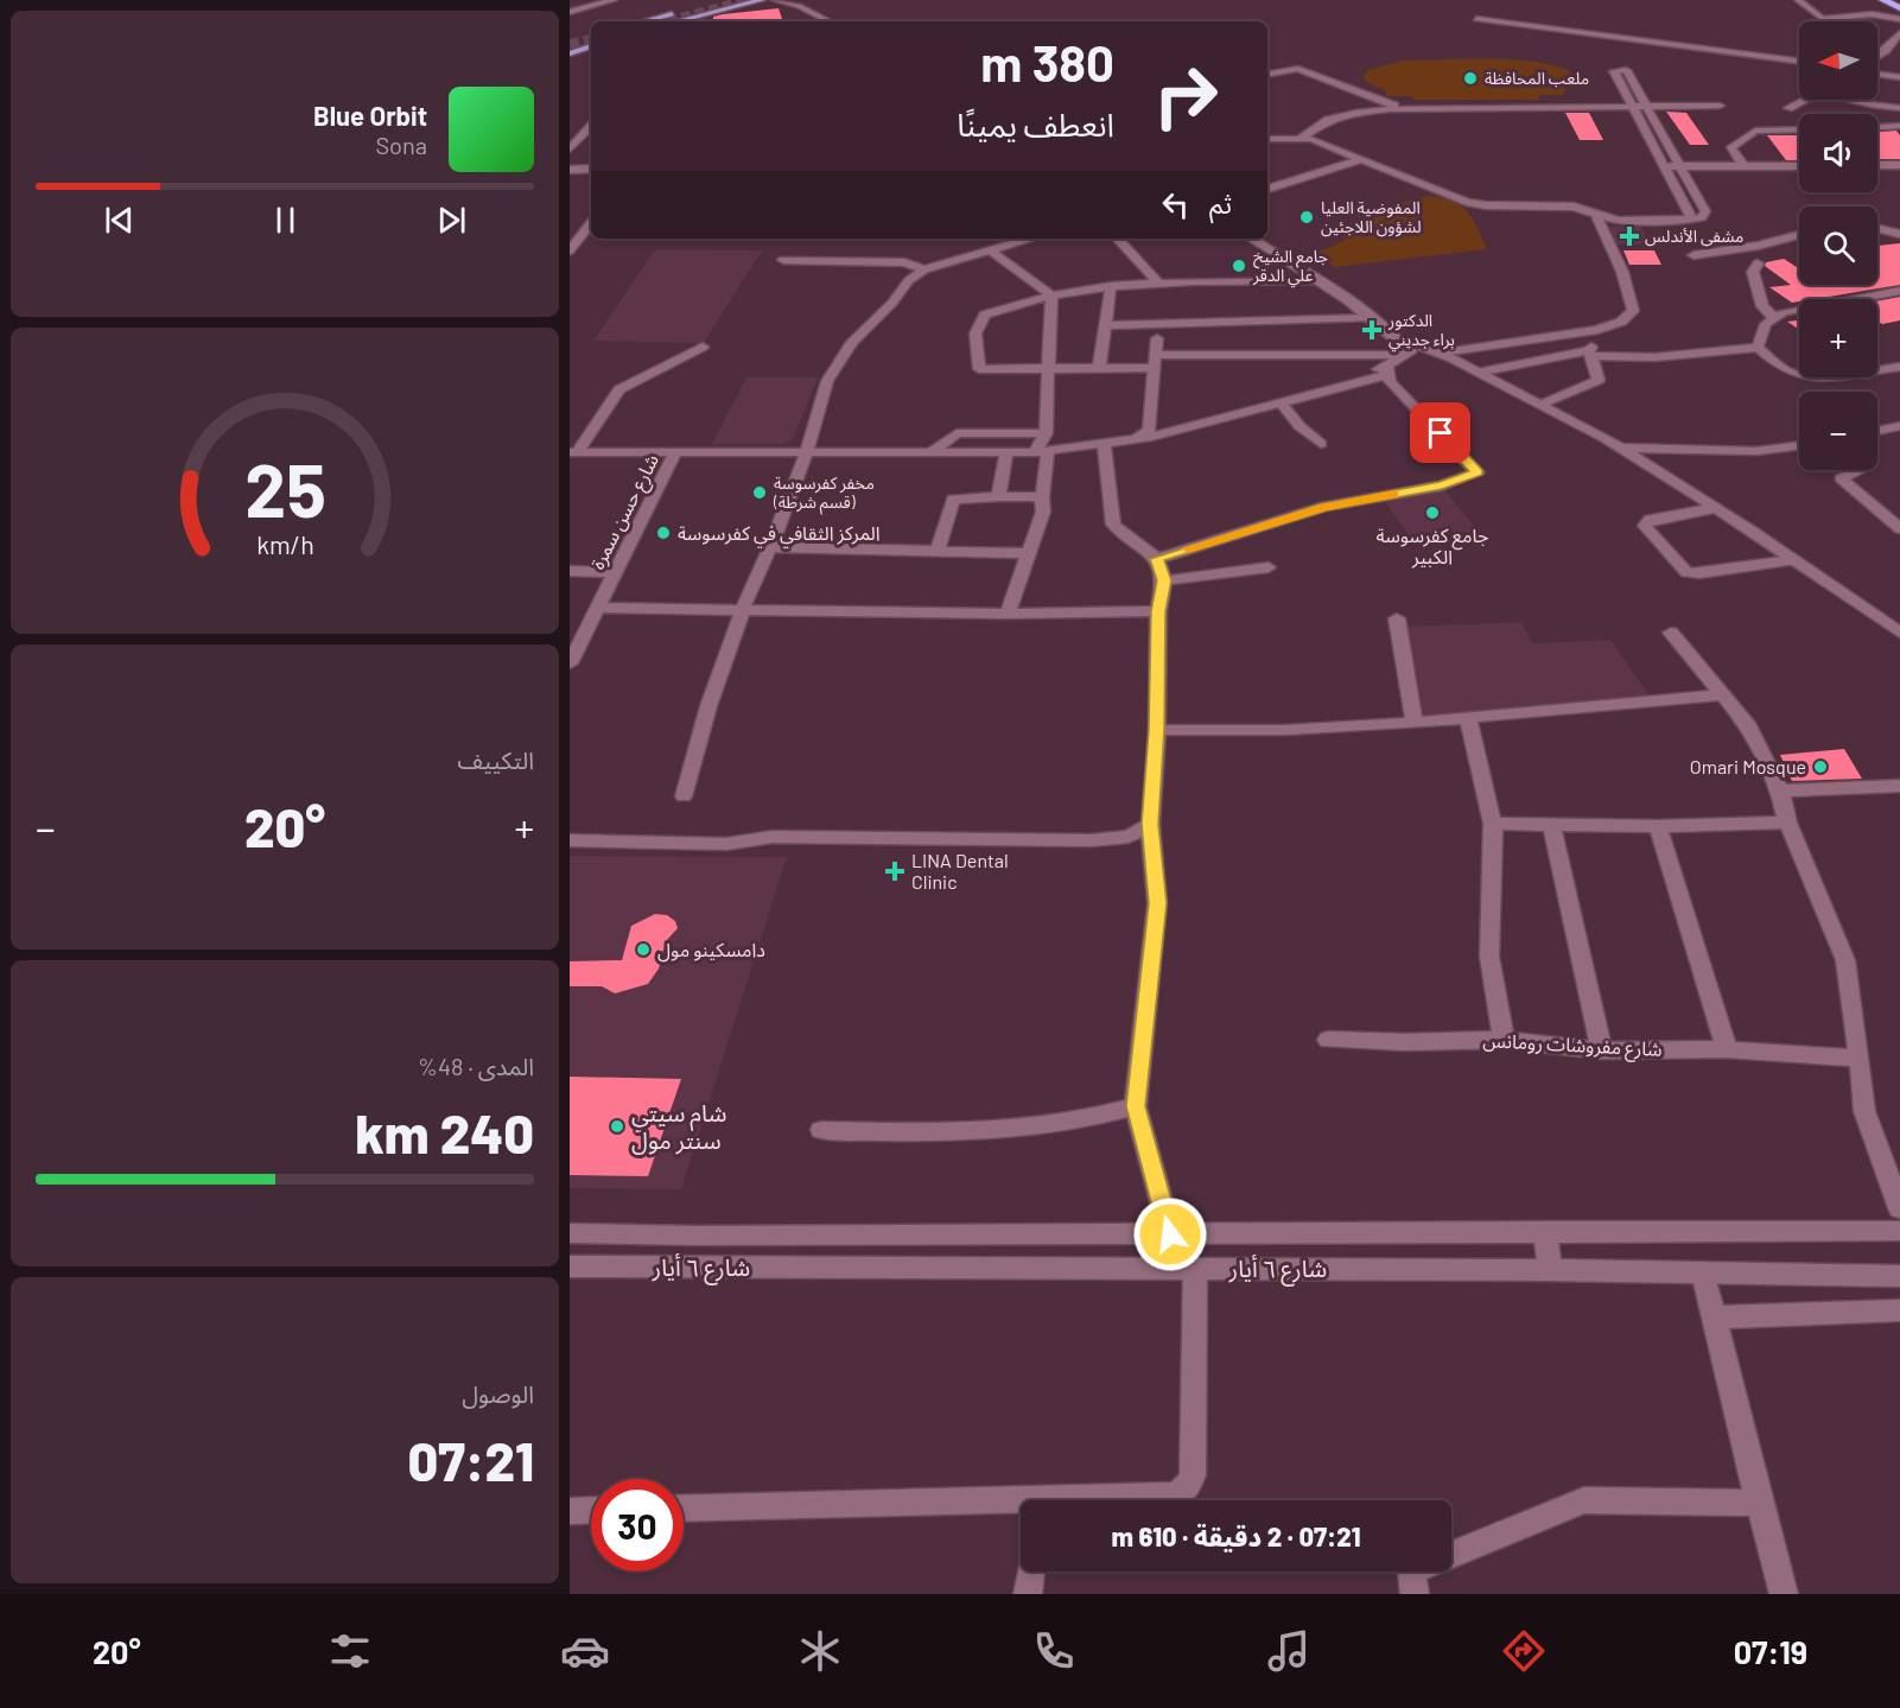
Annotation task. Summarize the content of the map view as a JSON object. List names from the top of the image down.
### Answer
{
  "streets": {
    "street": ["شارع حسن سمرة", "شارع مفروشات رومانس", "شارع ٦ أيار"]
  },
  "places": {
    "other": [
      "ملعب المحافظة",
      "المفوضية العليا لشؤون اللاجئين",
      "جامع الشيخ علي الدقر",
      "مخفر كفرسوسة (قسم شرطة)",
      "جامع كفرسوسة الكبير",
      "المركز الثقافي في كفرسوسة",
      "Omari Mosque",
      "دامسكينو مول",
      "شام سيتي سنتر مول"
    ],
    "health": ["مشفى الأندلس", "الدكتور براء جديني", "LINA Dental Clinic"]
  },
  "north": "left",
  "page": {
    "map_buttons": ["+", "−"],
    "turn": ["380 m", "انعطف يمينًا"],
    "song": ["Blue Orbit", "Sona"],
    "then": "ثم",
    "tile": [
      "التكييف",
      ["المدى · 48%", "240 km"],
      ["الوصول", "07:21"]
    ],
    "heat": ["−", "20°", "+"],
    "limit": "30",
    "trip": "07:21 · 2 دقيقة · 610 m",
    "tabs": ["07:19", "20°"],
    "gauge": ["25", "km/h"]
  }
}
